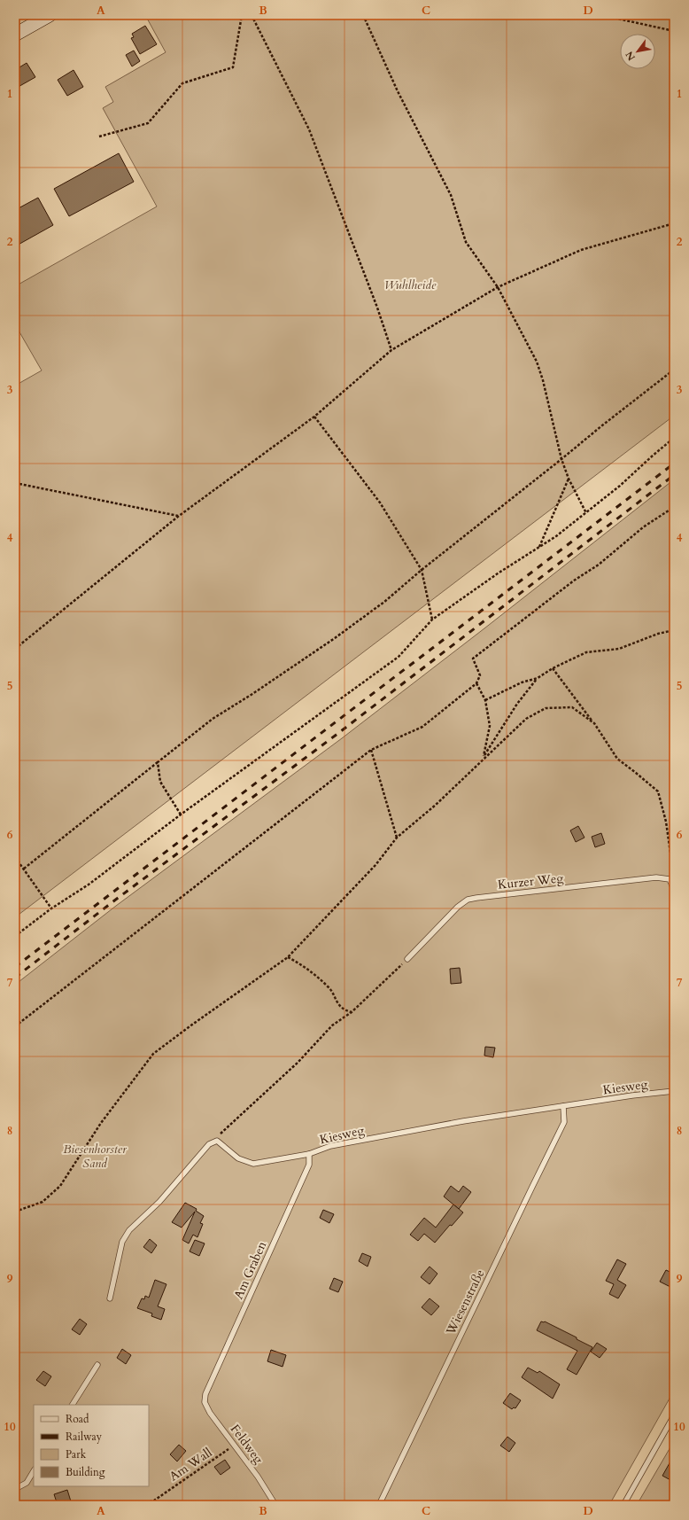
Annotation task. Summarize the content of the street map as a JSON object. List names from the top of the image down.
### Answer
{
  "streets": {
    "lane": [
      "Kurzer Weg",
      "Kiesweg",
      "Am Graben",
      "Wiesenstraße",
      "Feldweg"
    ],
    "path": ["Am Wall"]
  },
  "crossings": [
    ["Kiesweg", "Am Graben"],
    ["Kiesweg", "Wiesenstraße"],
    ["Am Graben", "Feldweg"],
    ["Feldweg", "Am Wall"]
  ],
  "parks": ["Wuhlheide", "Biesenhorster Sand"],
  "legend": [
    "Road",
    "Railway",
    "Park",
    "Building"
  ],
  "north": "bottom left",
  "grid": {
    "columns": [
      "A",
      "B",
      "C",
      "D"
    ],
    "rows": [
      "1",
      "2",
      "3",
      "4",
      "5",
      "6",
      "7",
      "8",
      "9",
      "10"
    ]
  }
}
